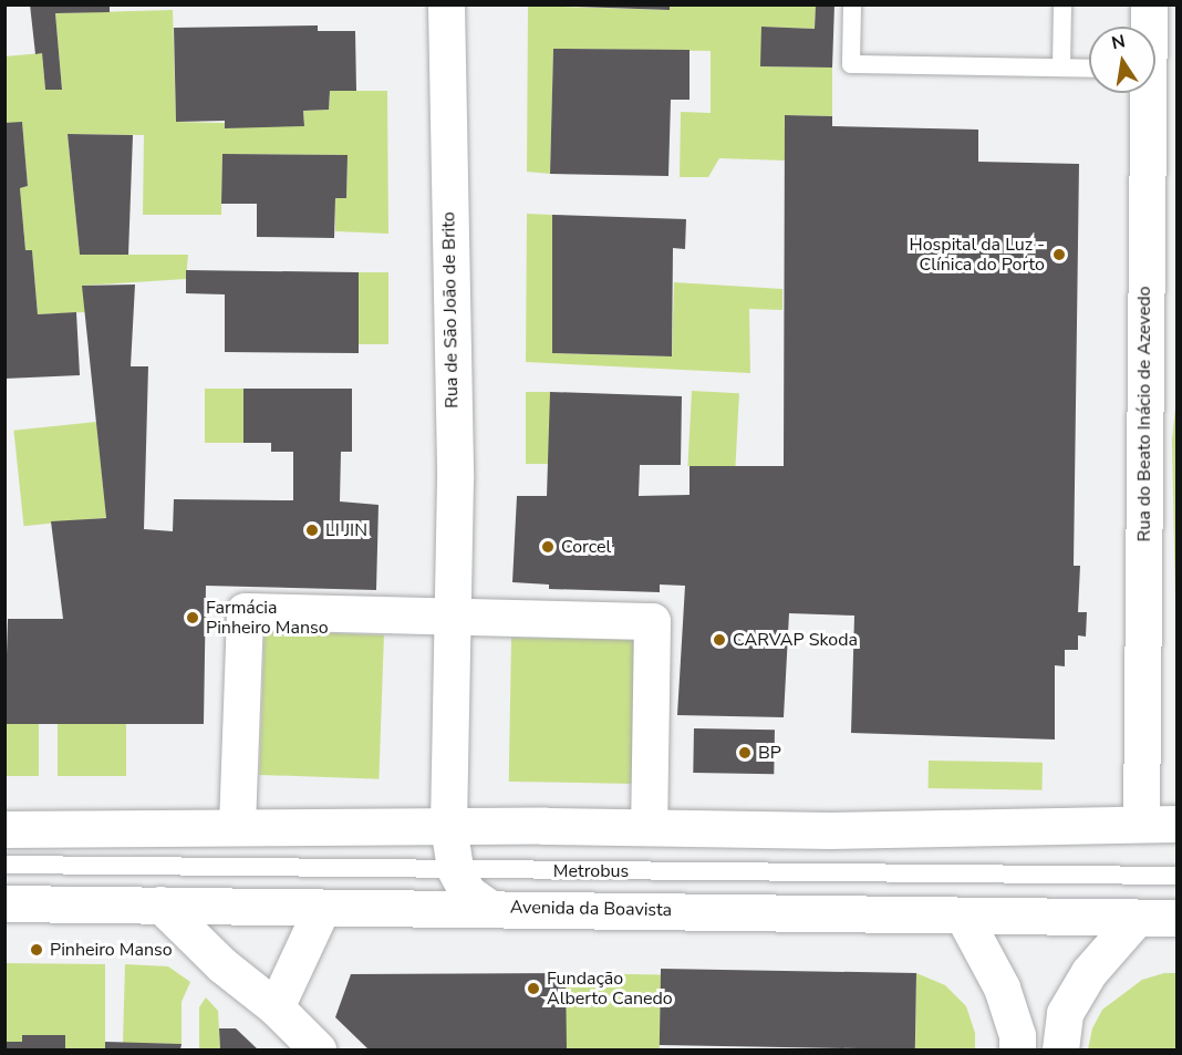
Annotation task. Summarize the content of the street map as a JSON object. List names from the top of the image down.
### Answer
{
  "streets": {
    "main road": ["Rua de São João de Brito", "Rua do Beato Inácio de Azevedo", "Avenida da Boavista"],
    "lane": ["Metrobus"]
  },
  "crossings": [
    ["Rua de São João de Brito", "Metrobus"],
    ["Rua de São João de Brito", "Avenida da Boavista"]
  ],
  "places": [
    "Hospital da Luz - Clínica do Porto",
    "LI JIN",
    "Corcel",
    "Farmácia Pinheiro Manso",
    "CARVAP Skoda",
    "BP",
    "Pinheiro Manso",
    "Fundação Alberto Canedo"
  ],
  "north": "top"
}
